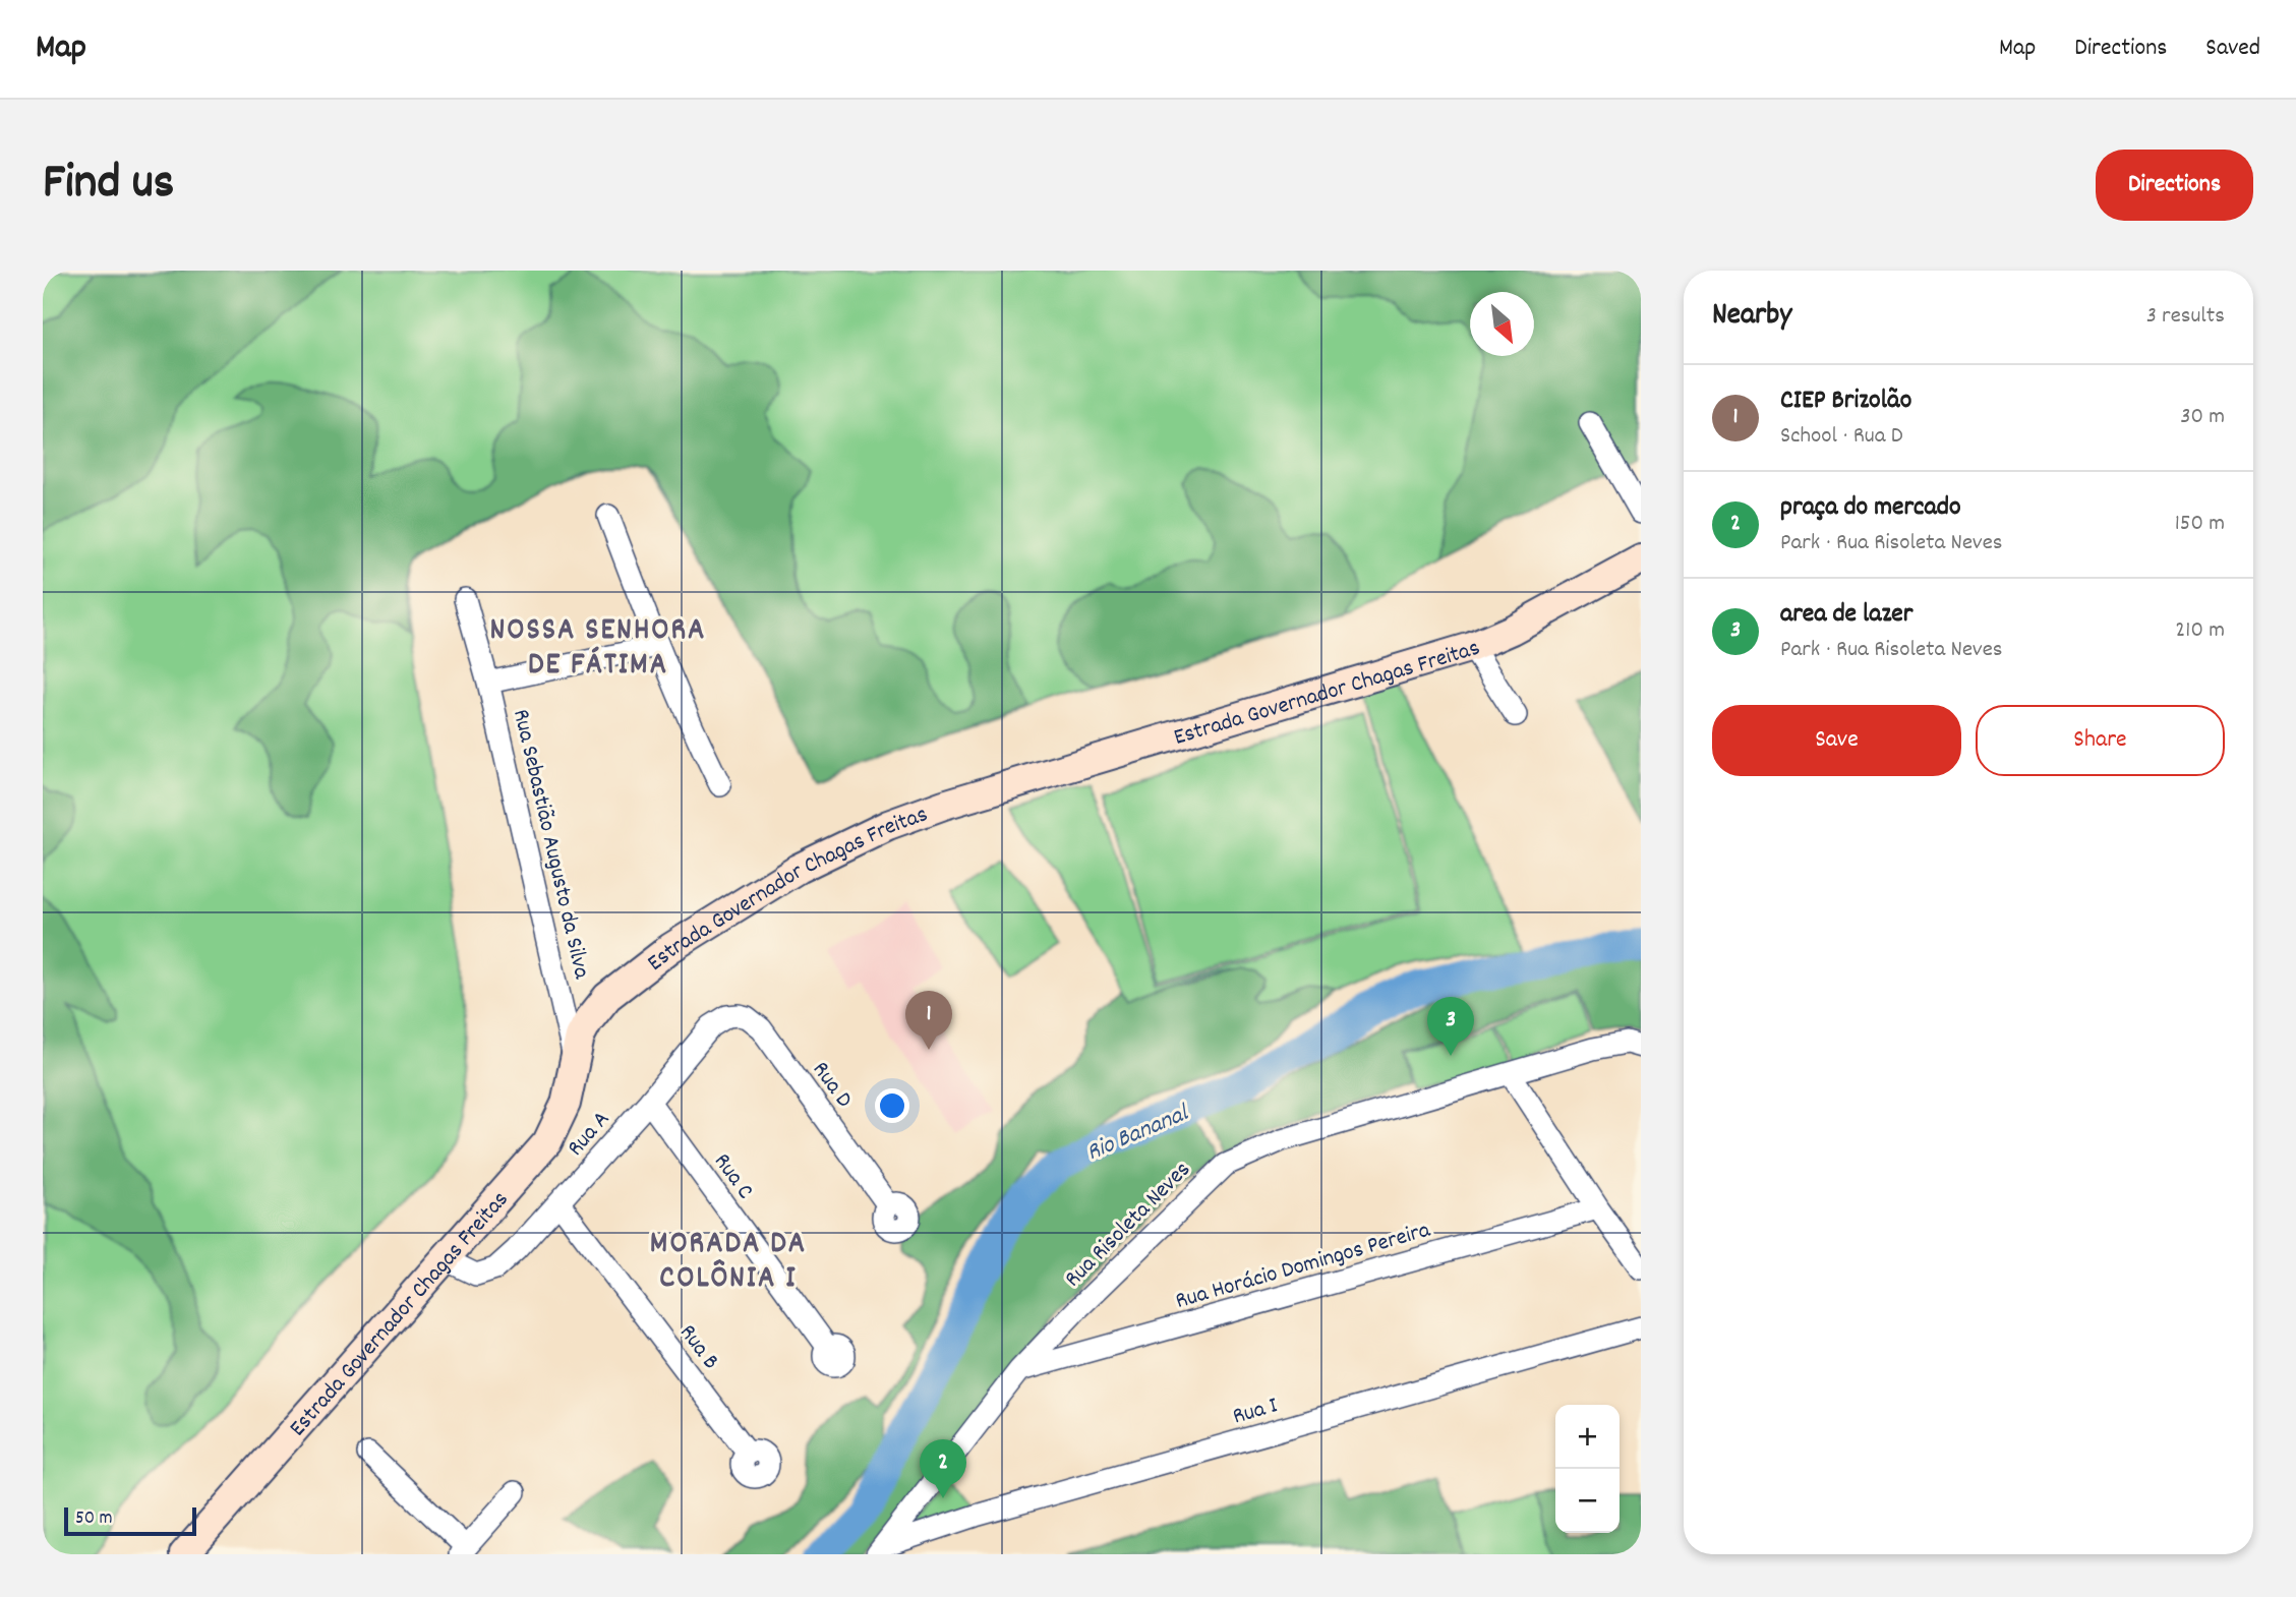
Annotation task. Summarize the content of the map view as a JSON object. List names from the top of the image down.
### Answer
{
  "streets": {
    "main road": ["Estrada Governador Chagas Freitas"],
    "street": [
      "Rua Sebastião Augusto da Silva",
      "Rua D",
      "Rua A",
      "Rua C",
      "Rua Risoleta Neves",
      "Rua Horácio Domingos Pereira",
      "Rua B",
      "Rua I"
    ]
  },
  "crossings": [
    ["Estrada Governador Chagas Freitas", "Rua Sebastião Augusto da Silva"],
    ["Estrada Governador Chagas Freitas", "Rua A"],
    ["Rua D", "Rua A"],
    ["Rua A", "Rua C"],
    ["Rua A", "Rua B"],
    ["Rua Risoleta Neves", "Rua Horácio Domingos Pereira"],
    ["Rua Risoleta Neves", "Rua I"]
  ],
  "districts": ["NOSSA SENHORA DE FÁTIMA", "MORADA DA COLÔNIA I"],
  "water": ["Rio Bananal"],
  "scale_bar": "50 m",
  "north": "bottom right",
  "page": {
    "header": "Map",
    "nav": ["Map", "Directions", "Saved"],
    "title": "Find us",
    "buttons": [
      "Directions",
      ["Save", "Share"]
    ],
    "heading": ["Nearby", "3 results"],
    "list": [
      {
        "mark": "1",
        "name": "CIEP Brizolão",
        "note": "School · Rua D",
        "value": "30 m"
      },
      {
        "mark": "2",
        "name": "praça do mercado",
        "note": "Park · Rua Risoleta Neves",
        "value": "150 m"
      },
      {
        "mark": "3",
        "name": "area de lazer",
        "note": "Park · Rua Risoleta Neves",
        "value": "210 m"
      }
    ],
    "pins": ["1", "3", "2"],
    "map_buttons": ["+", "−"],
    "scale": "50 m"
  }
}
